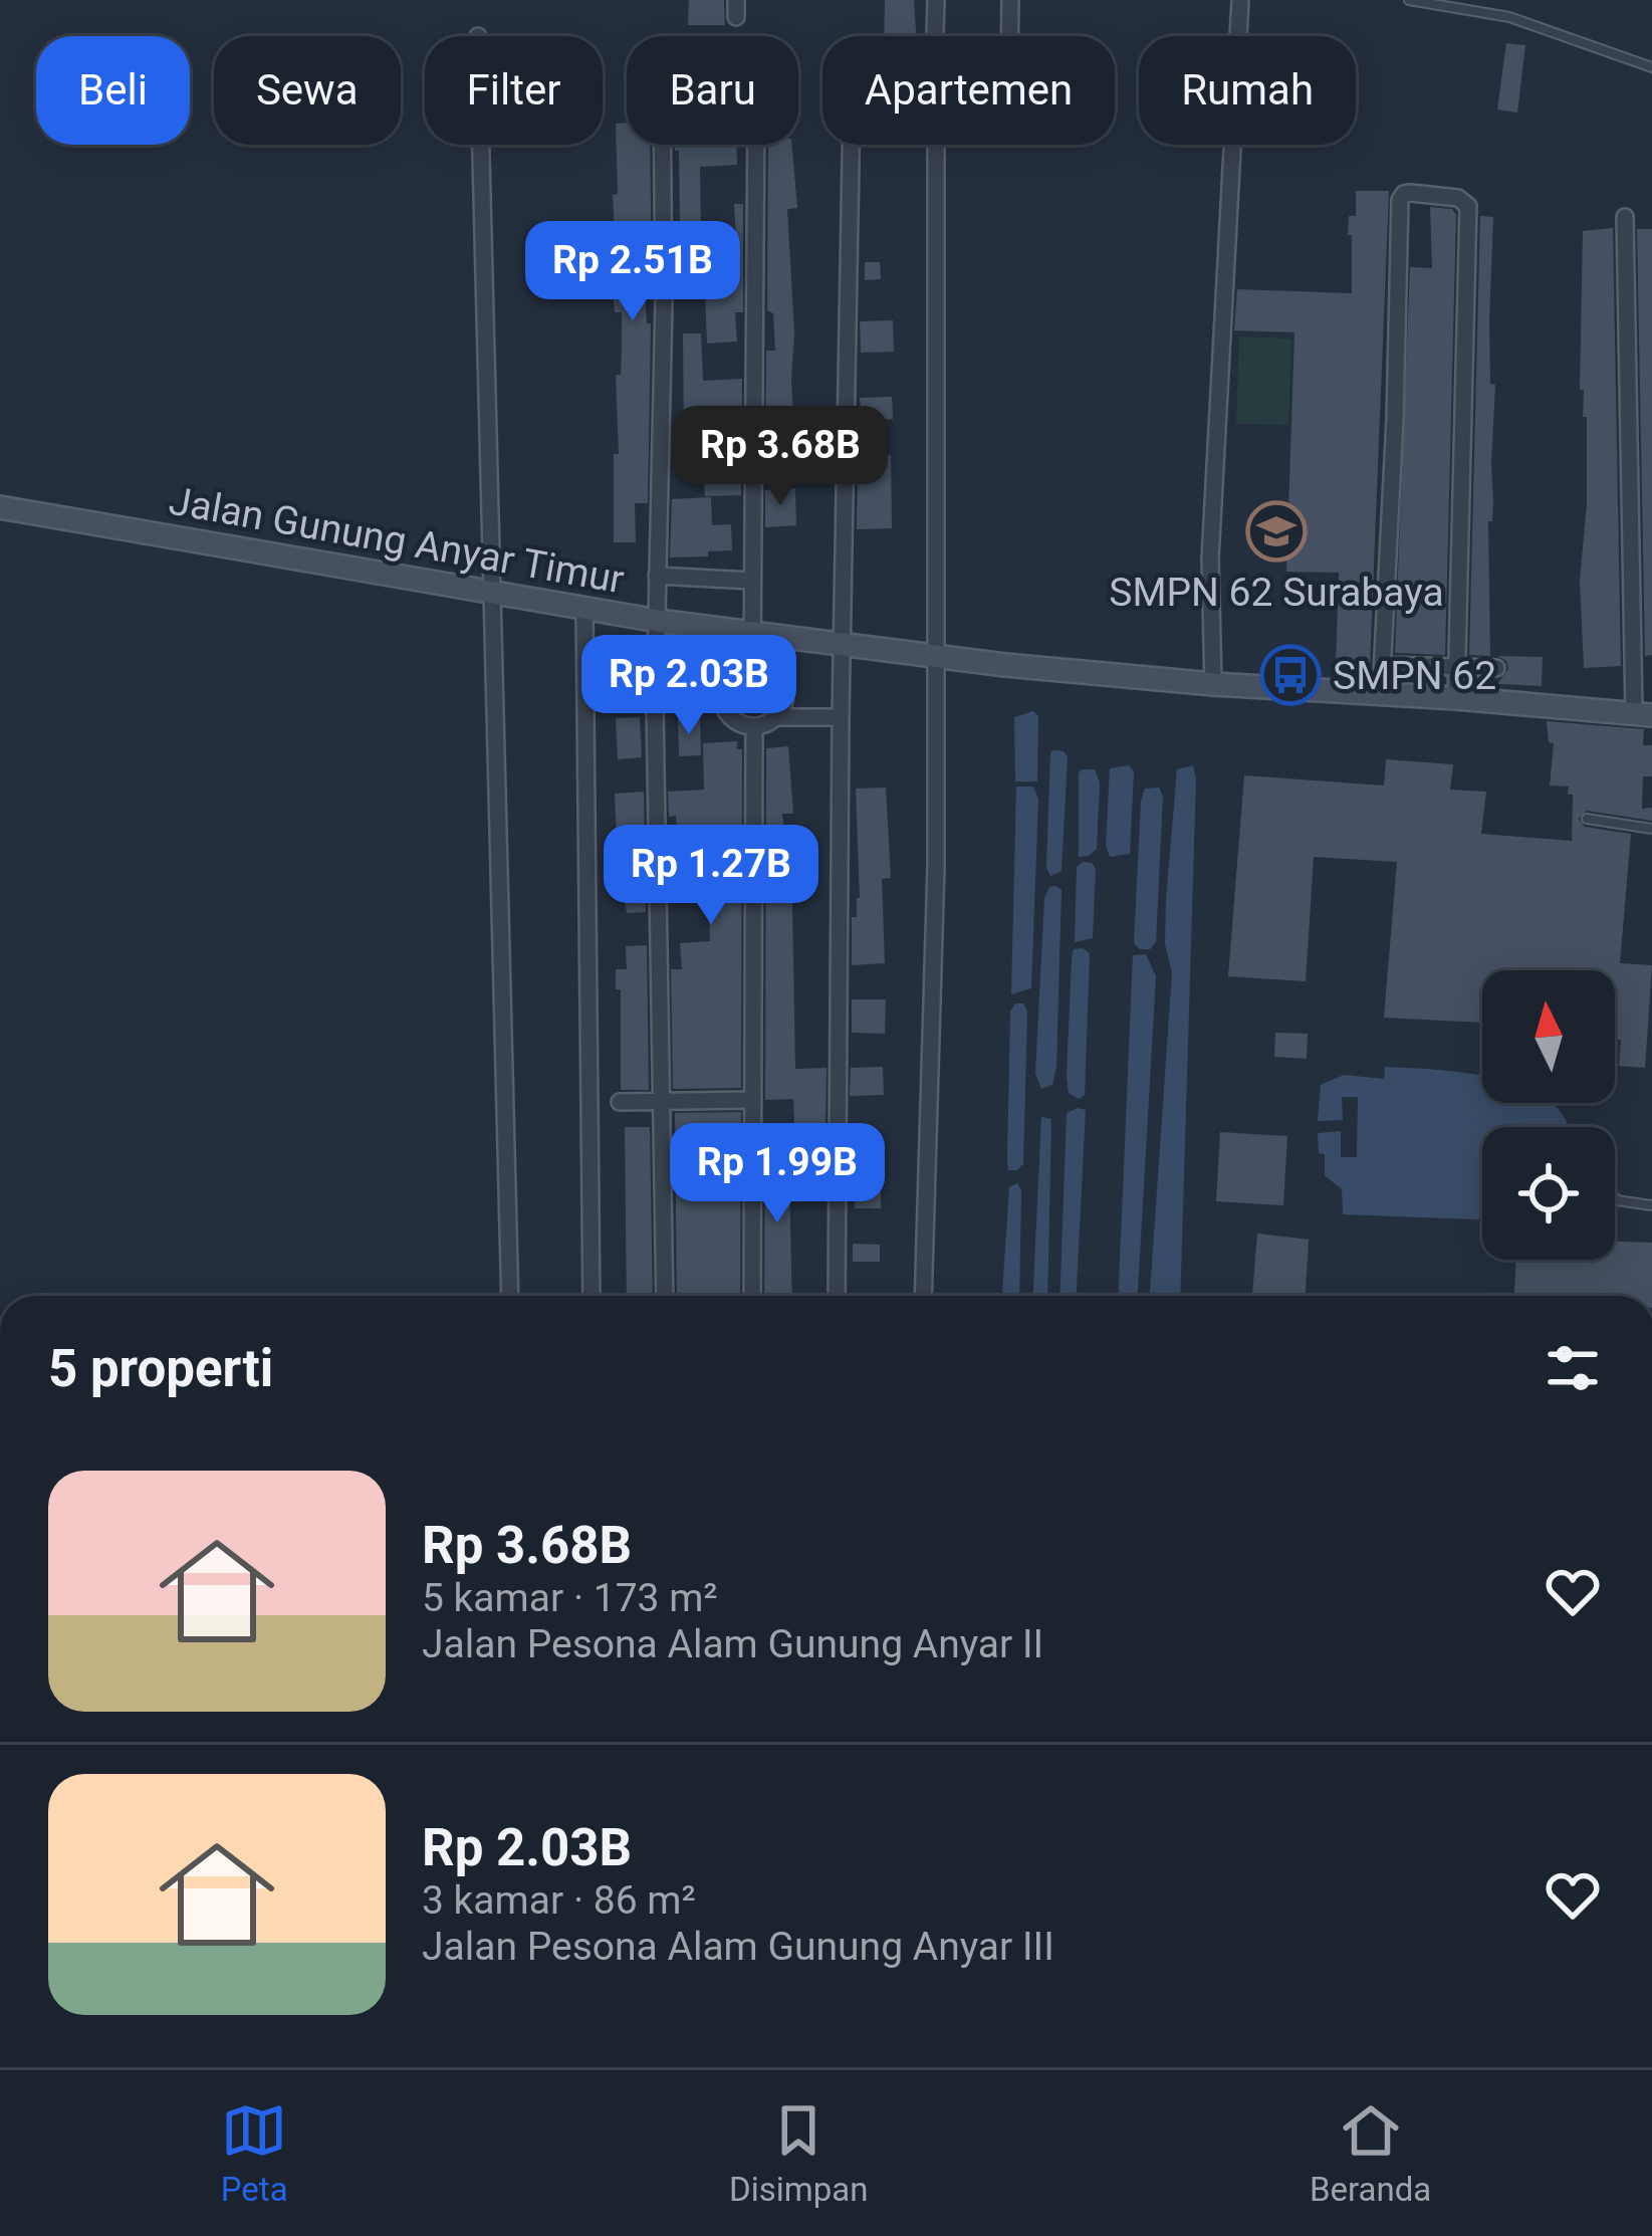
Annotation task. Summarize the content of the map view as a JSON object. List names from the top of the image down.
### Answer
{
  "streets": {
    "street": ["Jalan Gunung Anyar Timur"]
  },
  "places": {
    "school or university": ["SMPN 62 Surabaya"],
    "bus stop": ["SMPN 62"]
  },
  "north": "top",
  "page": {
    "chip": [
      "Beli",
      "Sewa",
      "Filter",
      "Baru",
      "Apartemen",
      "Rumah"
    ],
    "price": [
      "Rp 2.51B",
      "Rp 3.68B",
      "Rp 2.03B",
      "Rp 1.27B",
      "Rp 1.99B"
    ],
    "heading": "5 properti",
    "list": [
      {
        "name": "Rp 3.68B",
        "note": "5 kamar · 173 m² · Jalan Pesona Alam Gunung Anyar II"
      },
      {
        "name": "Rp 2.03B",
        "note": "3 kamar · 86 m² · Jalan Pesona Alam Gunung Anyar III"
      }
    ],
    "tabs": ["Peta", "Disimpan", "Beranda"]
  }
}
